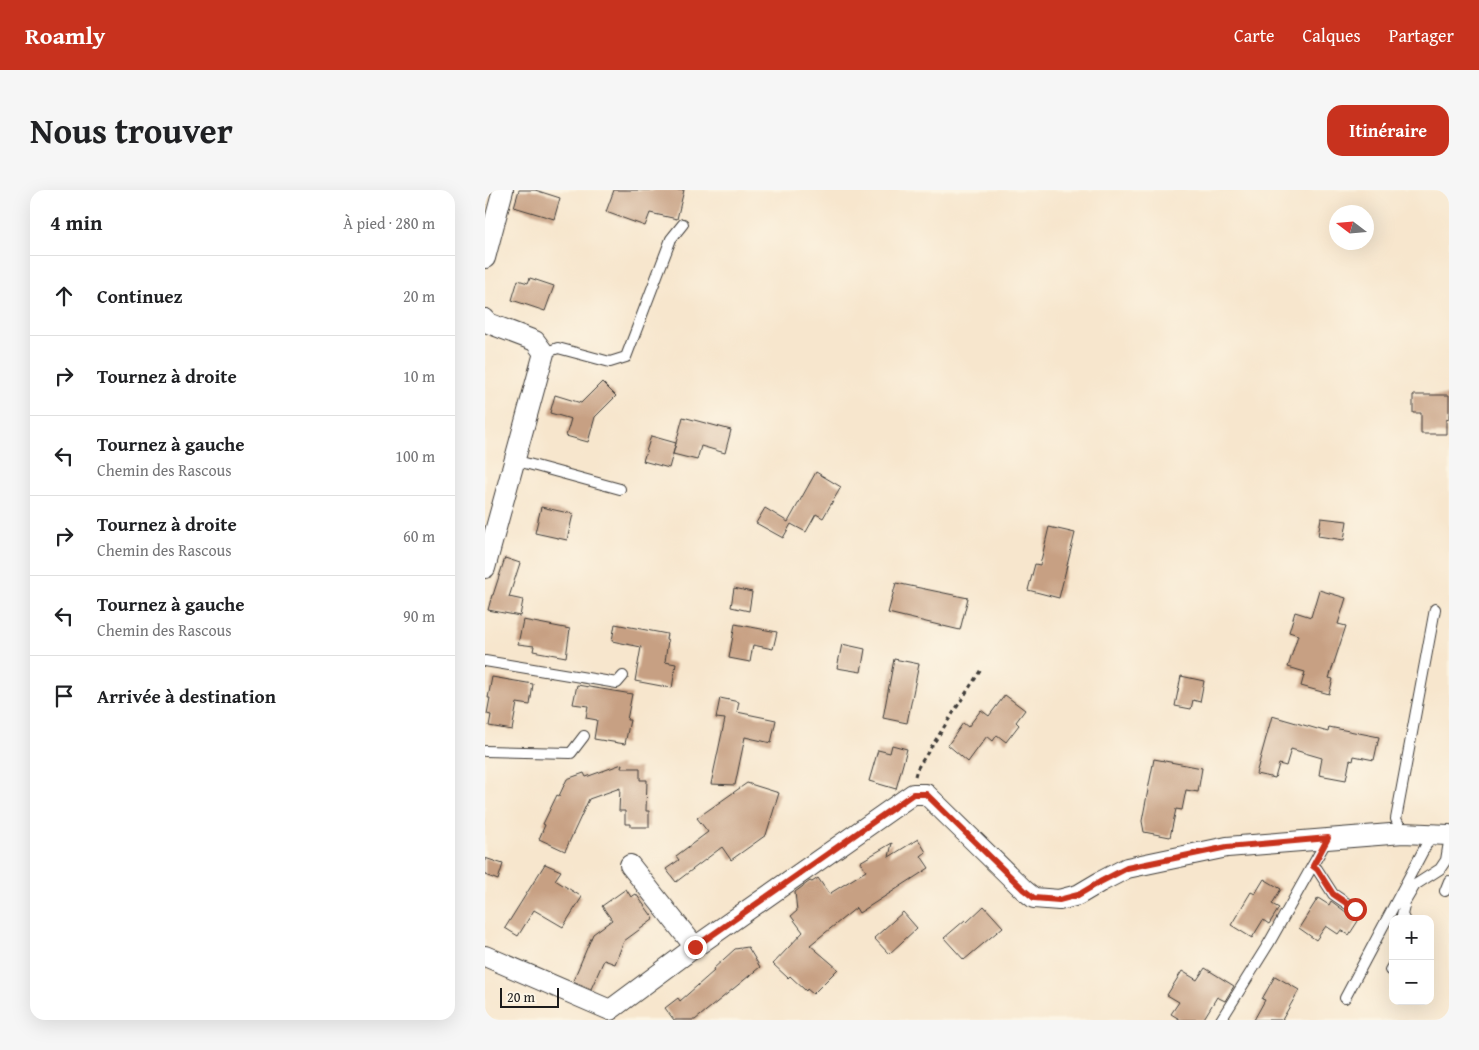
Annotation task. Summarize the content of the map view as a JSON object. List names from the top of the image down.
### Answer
{
  "scale_bar": "20 m",
  "north": "left",
  "page": {
    "header": "Roamly",
    "nav": ["Carte", "Calques", "Partager"],
    "title": "Nous trouver",
    "buttons": "Itinéraire",
    "heading": ["4 min", "À pied · 280 m"],
    "list": [
      ["Continuez", "20 m"],
      ["Tournez à droite", "10 m"],
      ["Tournez à gauche", "Chemin des Rascous", "100 m"],
      ["Tournez à droite", "Chemin des Rascous", "60 m"],
      ["Tournez à gauche", "Chemin des Rascous", "90 m"],
      "Arrivée à destination"
    ],
    "map_buttons": ["+", "−"],
    "scale": "20 m"
  }
}
